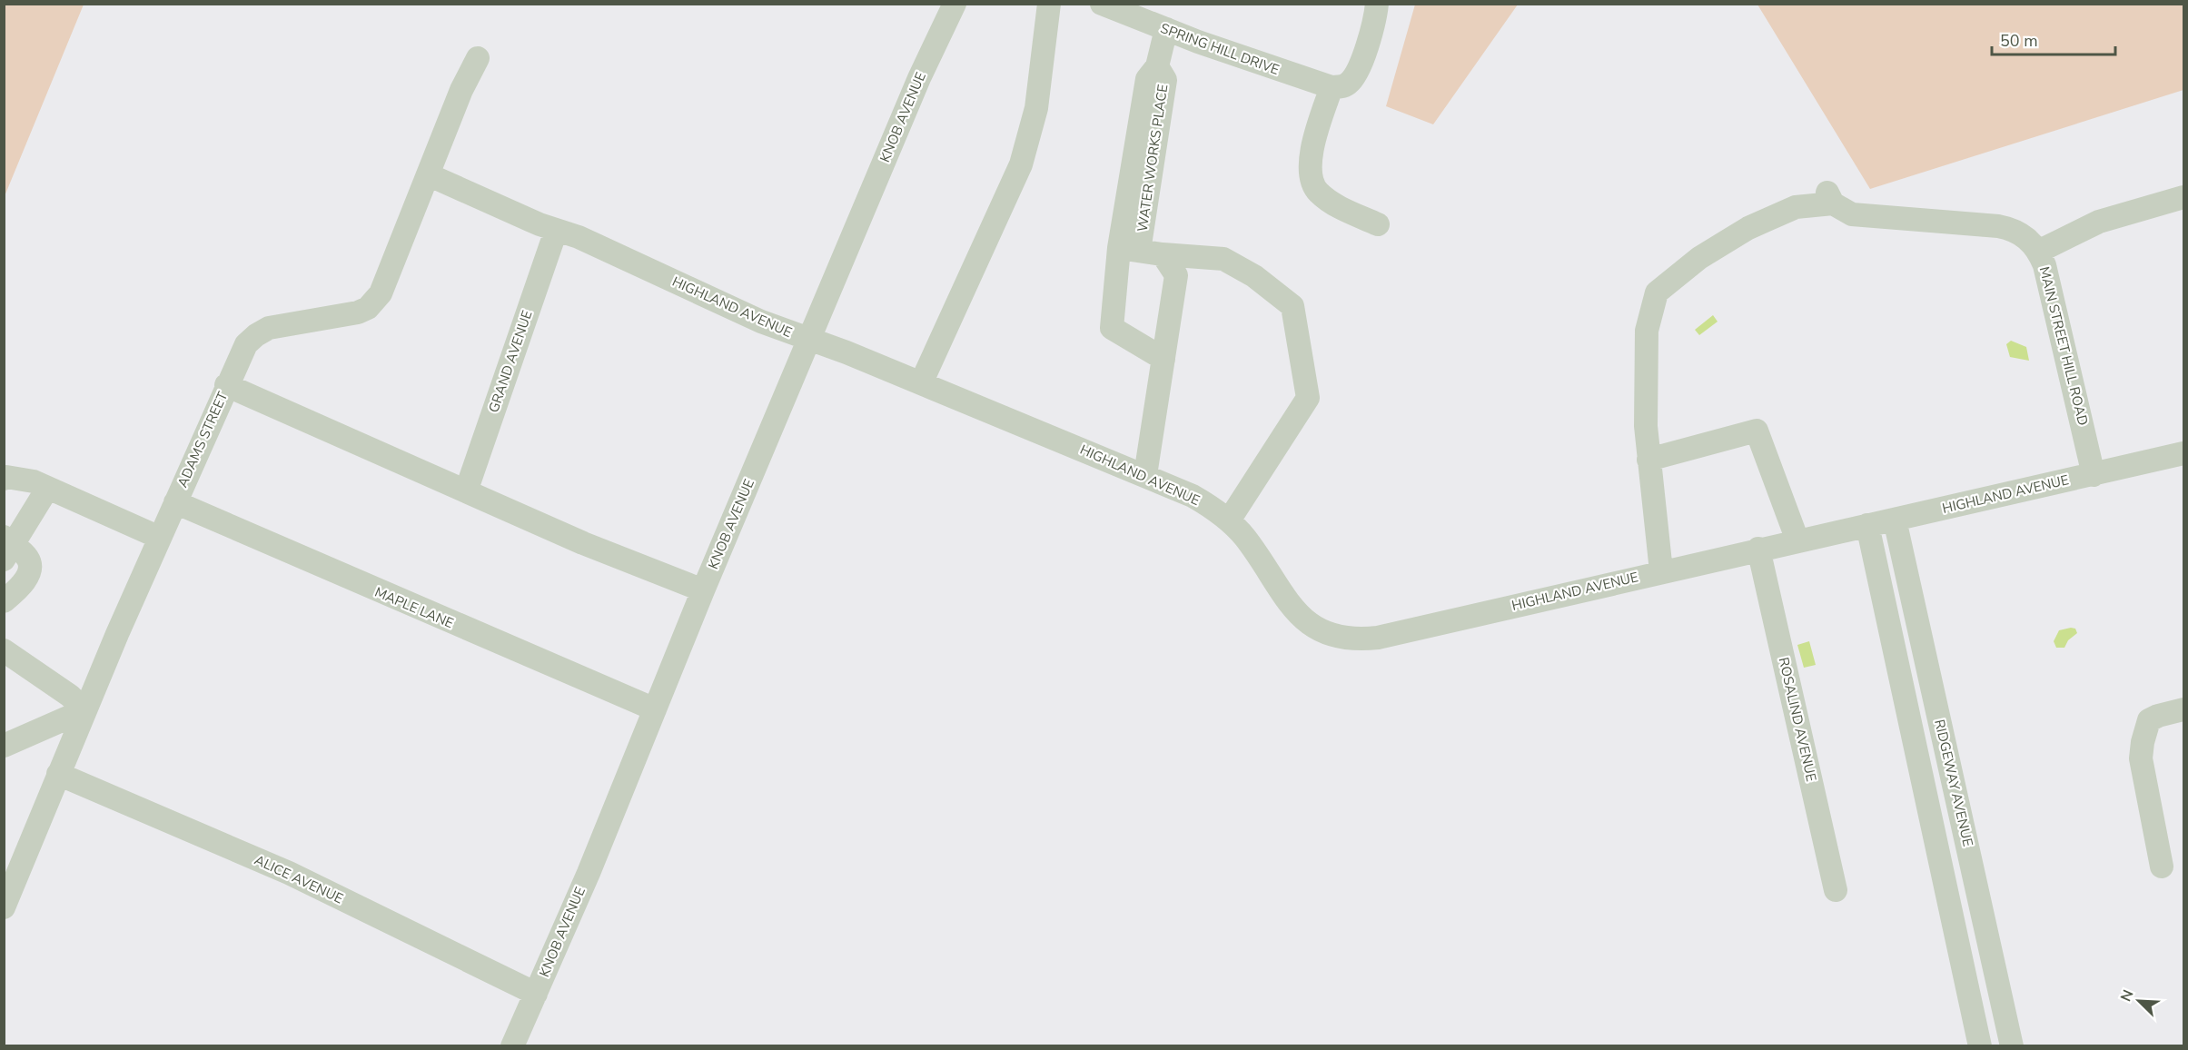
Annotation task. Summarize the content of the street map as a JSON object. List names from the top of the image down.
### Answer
{
  "streets": {
    "street": [
      "SPRING HILL DRIVE",
      "KNOB AVENUE",
      "WATER WORKS PLACE",
      "HIGHLAND AVENUE",
      "MAIN STREET HILL ROAD",
      "GRAND AVENUE",
      "ADAMS STREET",
      "MAPLE LANE",
      "ROSALIND AVENUE",
      "RIDGEWAY AVENUE",
      "ALICE AVENUE"
    ]
  },
  "crossings": [
    ["SPRING HILL DRIVE", "WATER WORKS PLACE"],
    ["KNOB AVENUE", "HIGHLAND AVENUE"],
    ["KNOB AVENUE", "MAPLE LANE"],
    ["KNOB AVENUE", "ALICE AVENUE"],
    ["WATER WORKS PLACE", "HIGHLAND AVENUE"],
    ["HIGHLAND AVENUE", "MAIN STREET HILL ROAD"],
    ["HIGHLAND AVENUE", "GRAND AVENUE"],
    ["HIGHLAND AVENUE", "ADAMS STREET"],
    ["HIGHLAND AVENUE", "ROSALIND AVENUE"],
    ["HIGHLAND AVENUE", "RIDGEWAY AVENUE"],
    ["ADAMS STREET", "MAPLE LANE"],
    ["ADAMS STREET", "ALICE AVENUE"]
  ],
  "scale_bar": "50 m",
  "north": "top left"
}
